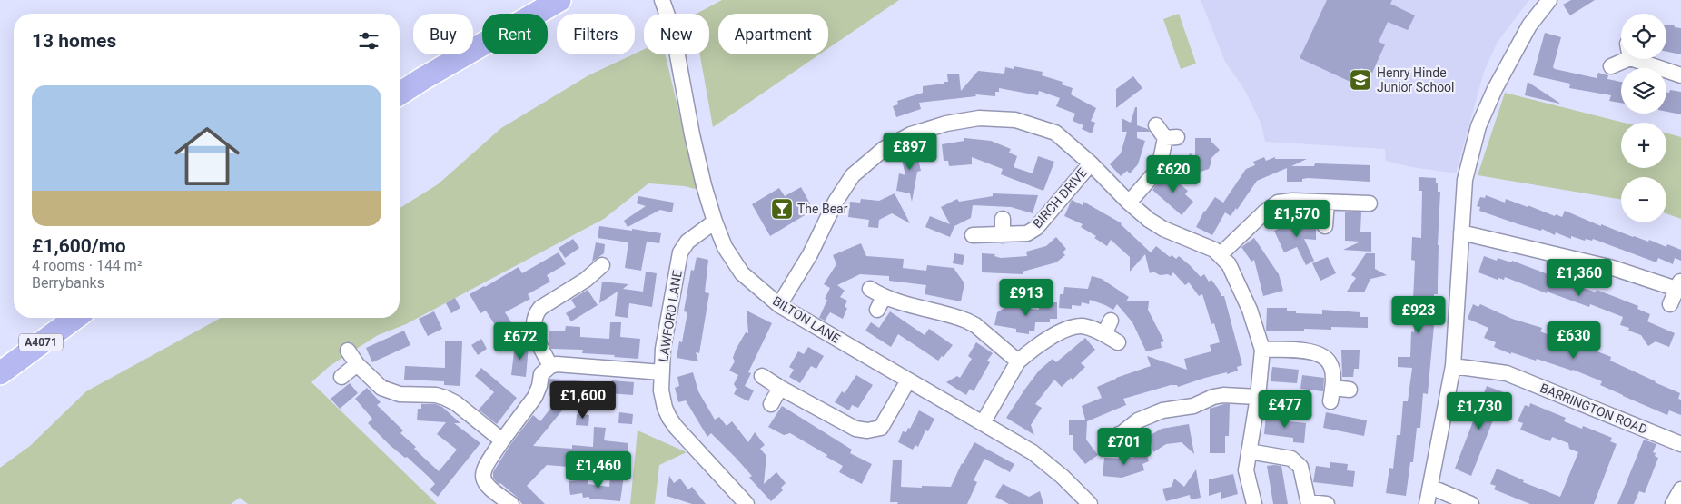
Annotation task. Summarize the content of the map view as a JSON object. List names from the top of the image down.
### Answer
{
  "streets": {
    "highway": ["A4071"],
    "street": [
      "BIRCH DRIVE",
      "LAWFORD LANE",
      "BILTON LANE",
      "BARRINGTON ROAD"
    ]
  },
  "crossings": [
    ["LAWFORD LANE", "BILTON LANE"]
  ],
  "places": {
    "school or university": ["Henry Hinde Junior School"],
    "bar": ["The Bear"]
  },
  "page": {
    "map_buttons": ["+", "−"],
    "chip": [
      "Buy",
      "Rent",
      "Filters",
      "New",
      "Apartment"
    ],
    "heading": "13 homes",
    "list": [
      {
        "name": "£1,600/mo",
        "note": "4 rooms · 144 m² · Berrybanks"
      }
    ],
    "price": [
      "£897",
      "£620",
      "£1,570",
      "£1,360",
      "£913",
      "£923",
      "£630",
      "£672",
      "£1,600",
      "£477",
      "£1,730",
      "£701",
      "£1,460"
    ]
  }
}
